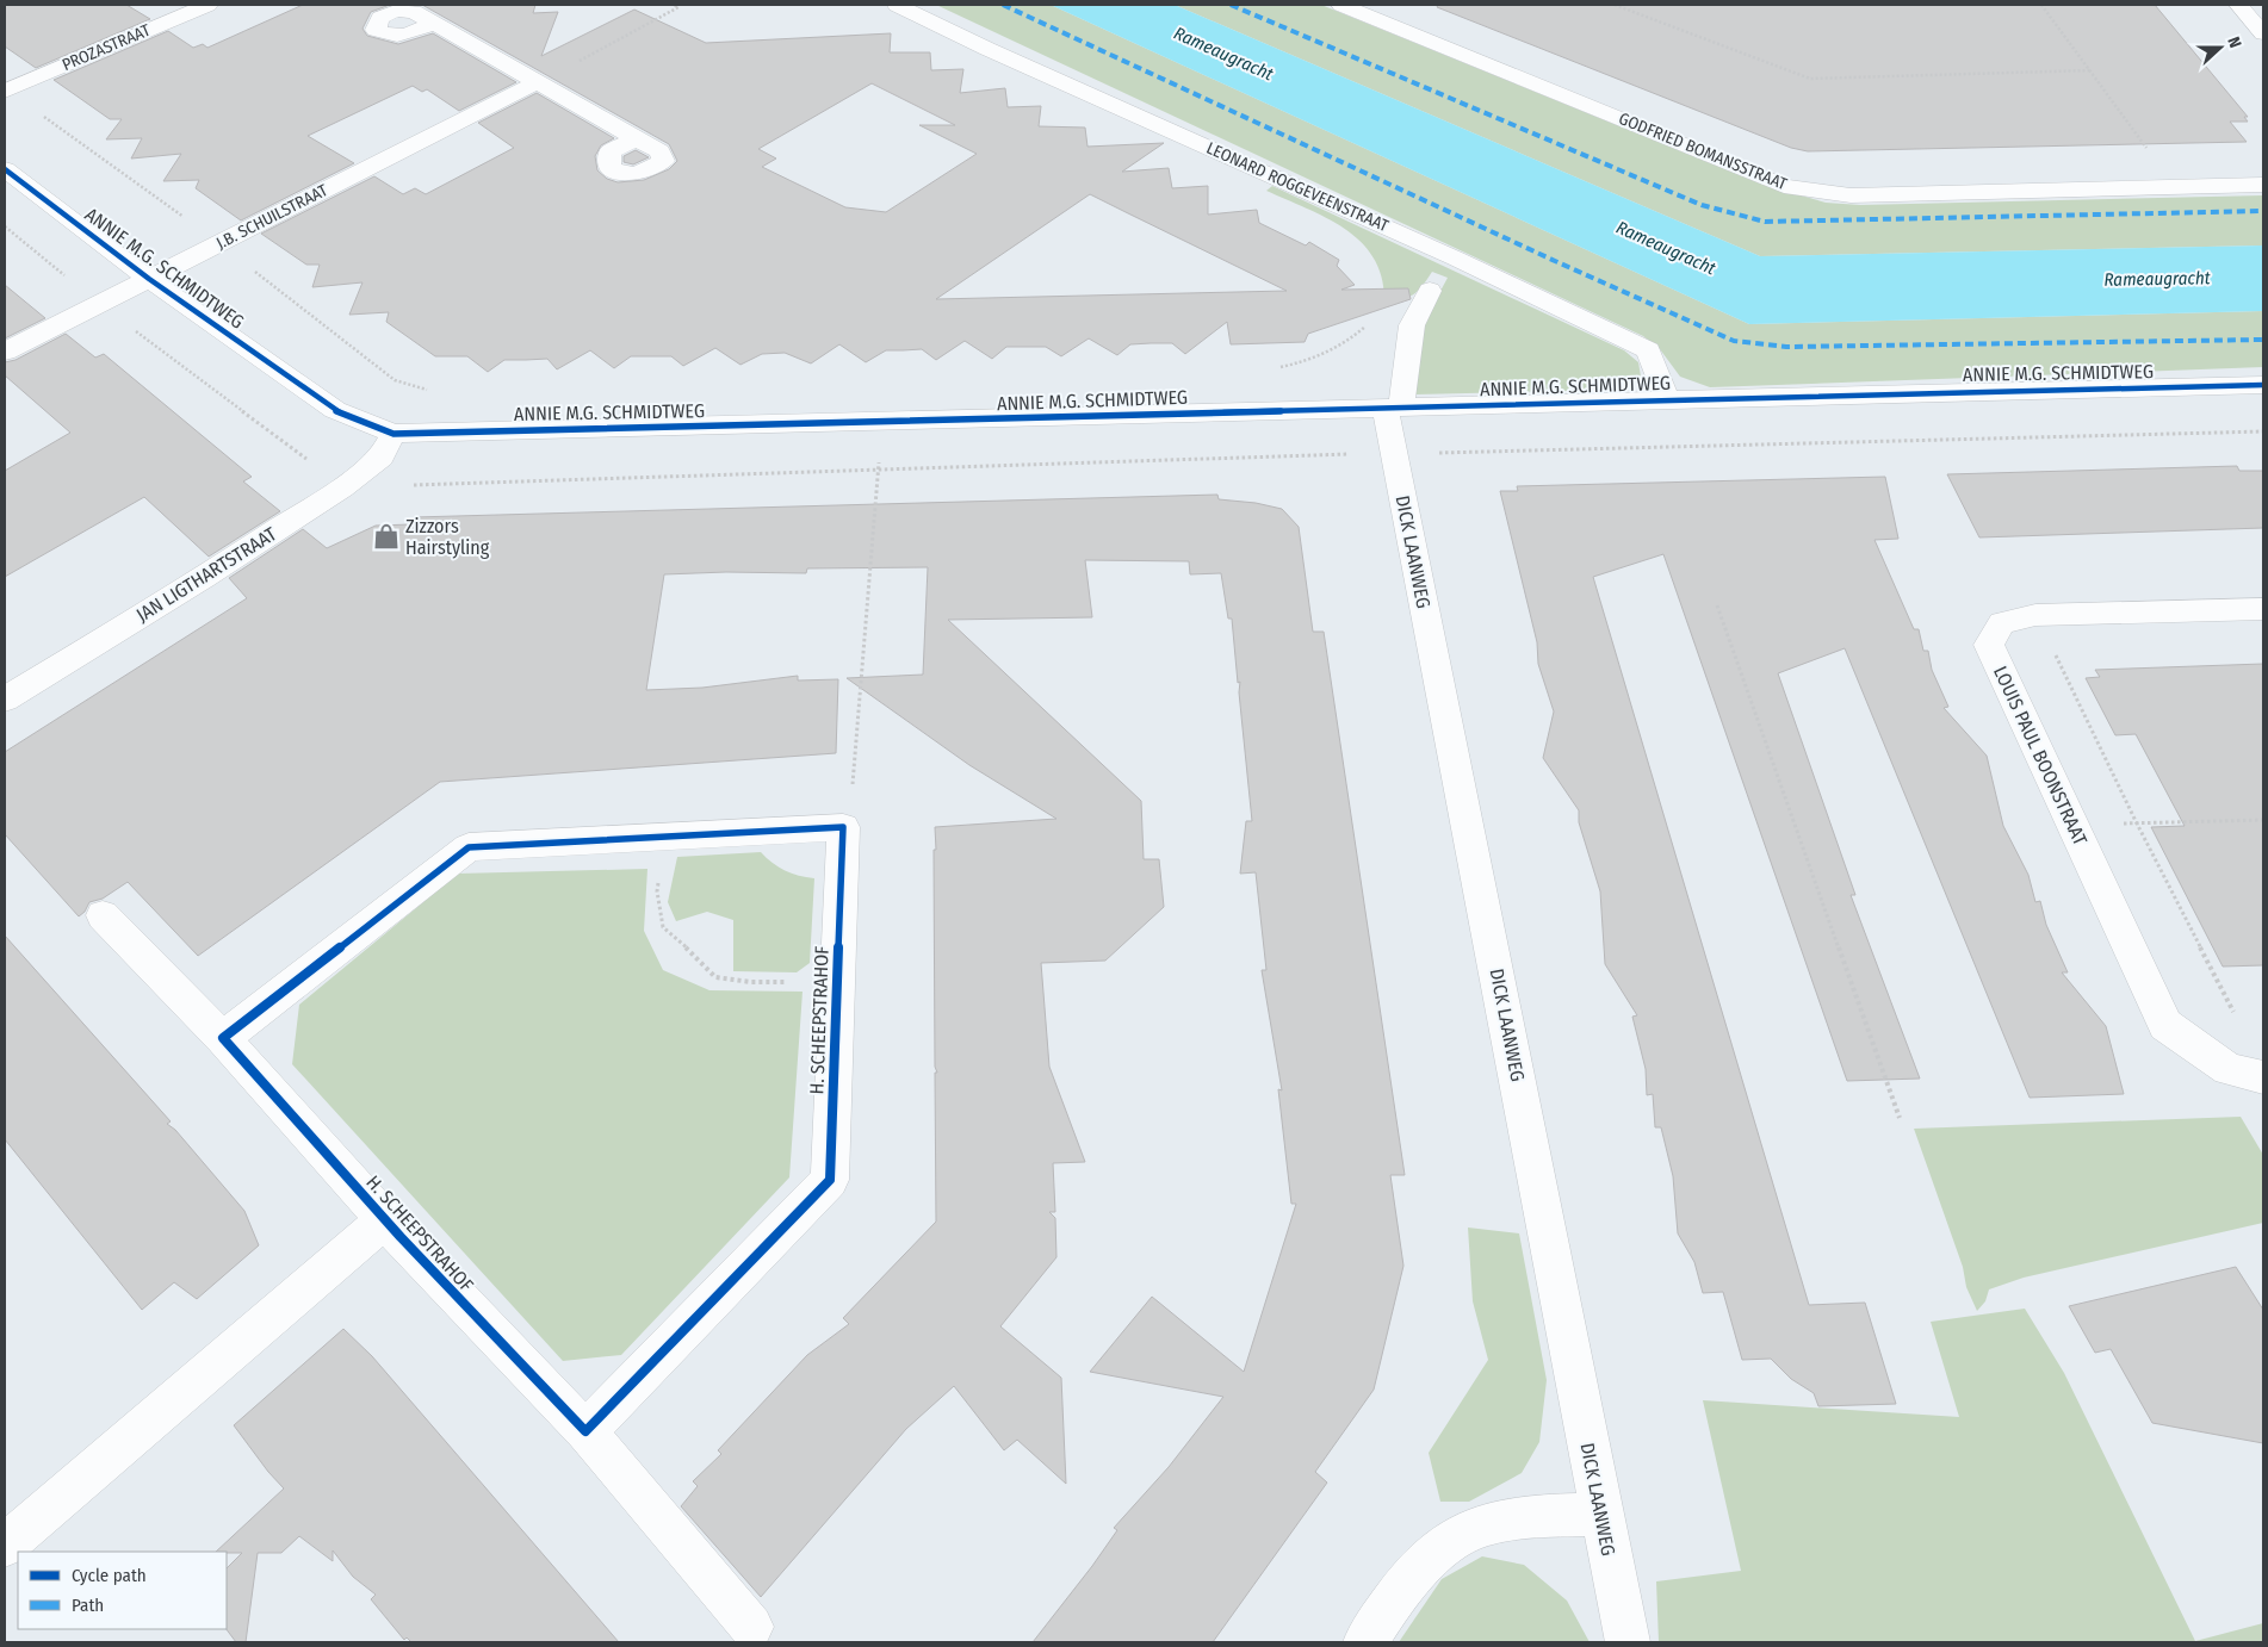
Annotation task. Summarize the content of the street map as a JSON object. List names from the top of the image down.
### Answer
{
  "streets": {
    "street": [
      "PROZASTRAAT",
      "GODFRIED BOMANSSTRAAT",
      "LEONARD ROGGEVEENSTRAAT",
      "J.B. SCHUILSTRAAT",
      "ANNIE M.G. SCHMIDTWEG",
      "DICK LAANWEG",
      "JAN LIGTHARTSTRAAT",
      "LOUIS PAUL BOONSTRAAT",
      "H. SCHEEPSTRAHOF"
    ]
  },
  "crossings": [
    ["LEONARD ROGGEVEENSTRAAT", "ANNIE M.G. SCHMIDTWEG"],
    ["J.B. SCHUILSTRAAT", "ANNIE M.G. SCHMIDTWEG"],
    ["ANNIE M.G. SCHMIDTWEG", "DICK LAANWEG"],
    ["ANNIE M.G. SCHMIDTWEG", "JAN LIGTHARTSTRAAT"]
  ],
  "water": ["Rameaugracht"],
  "places": {
    "shop": ["Zizzors Hairstyling"]
  },
  "legend": ["Cycle path", "Path"],
  "north": "right"
}
